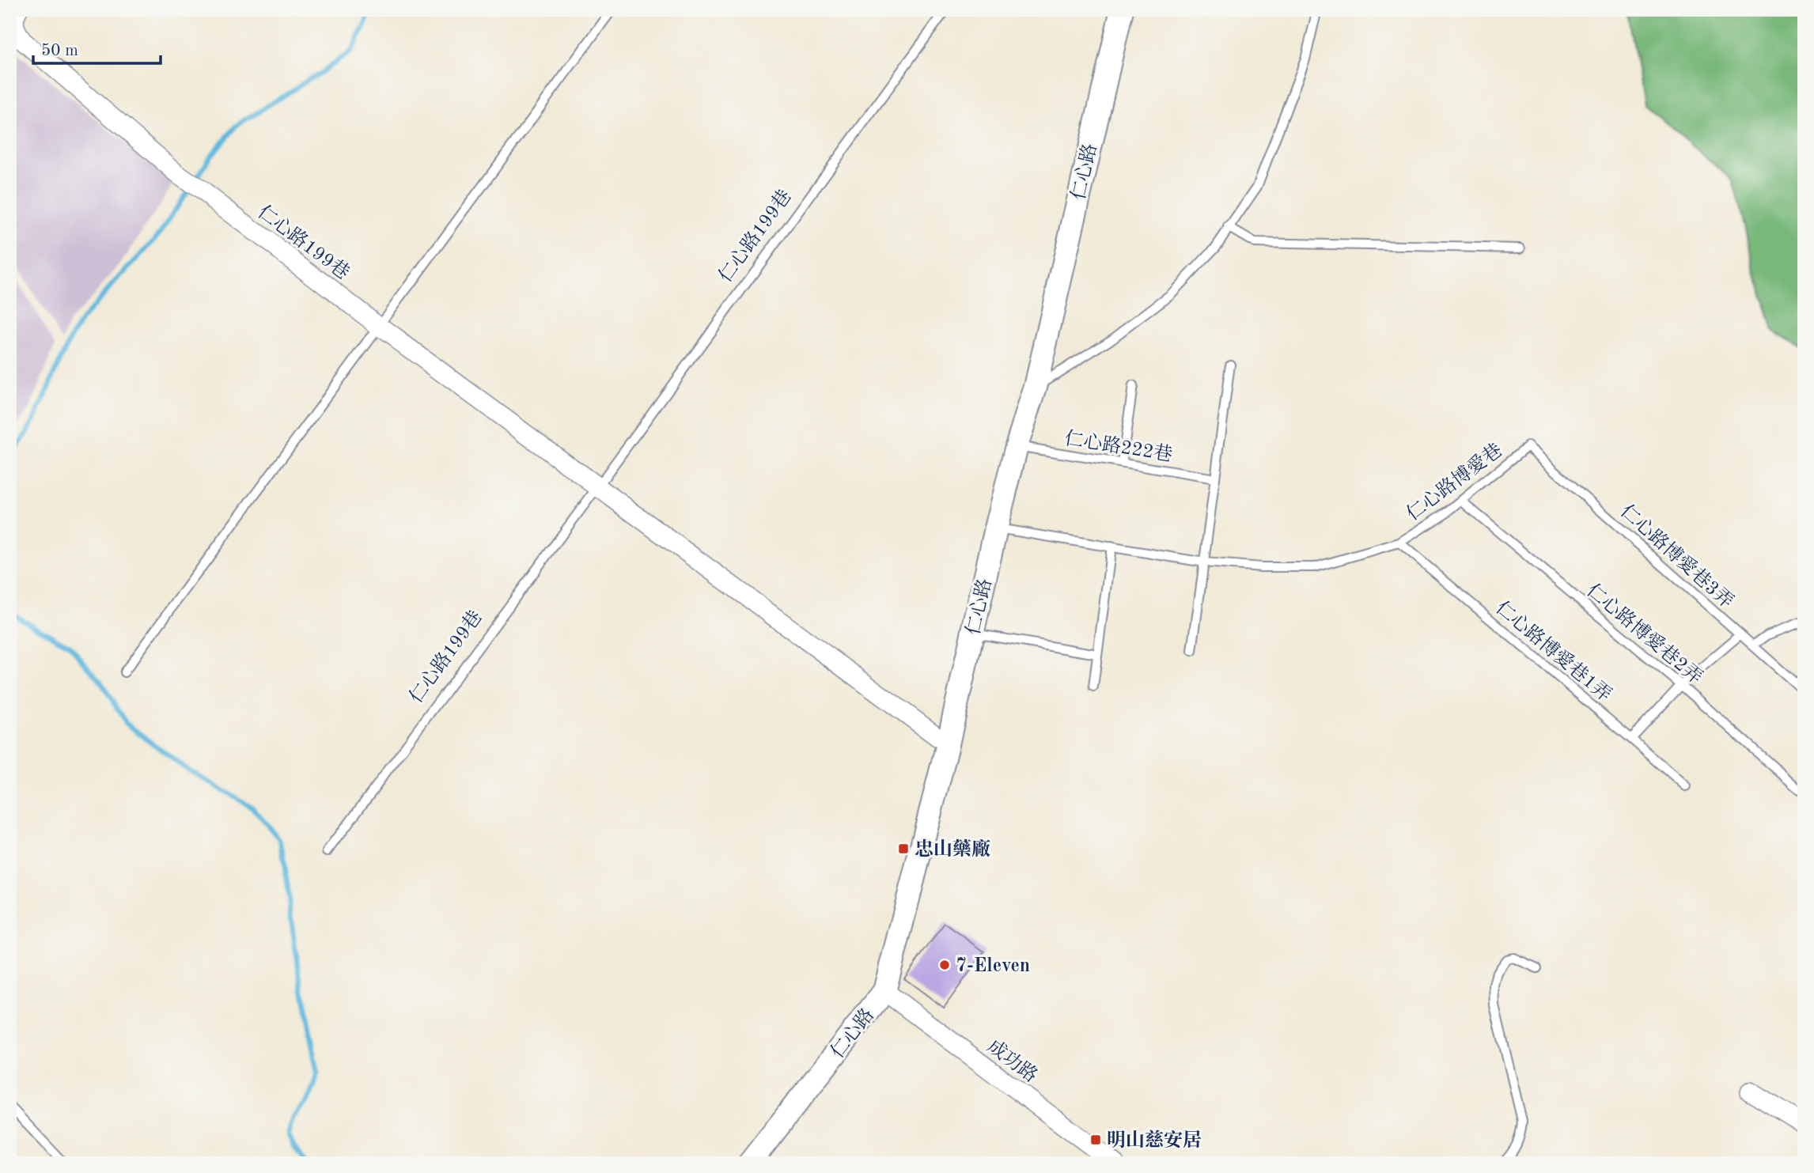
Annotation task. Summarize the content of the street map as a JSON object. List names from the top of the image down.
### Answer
{
  "streets": {
    "street": ["仁心路", "仁心路199巷", "成功路"],
    "lane": [
      "仁心路222巷",
      "仁心路博愛巷",
      "仁心路博愛巷3弄",
      "仁心路博愛巷2弄",
      "仁心路博愛巷1弄"
    ]
  },
  "crossings": [
    ["仁心路", "仁心路199巷"],
    ["仁心路", "仁心路222巷"],
    ["仁心路", "仁心路博愛巷"],
    ["仁心路", "成功路"],
    ["仁心路博愛巷", "仁心路博愛巷3弄"],
    ["仁心路博愛巷", "仁心路博愛巷2弄"],
    ["仁心路博愛巷", "仁心路博愛巷1弄"]
  ],
  "places": {
    "transit": ["忠山藥廠", "明山慈安居"],
    "other": ["7-Eleven"]
  },
  "scale_bar": "50 m"
}
